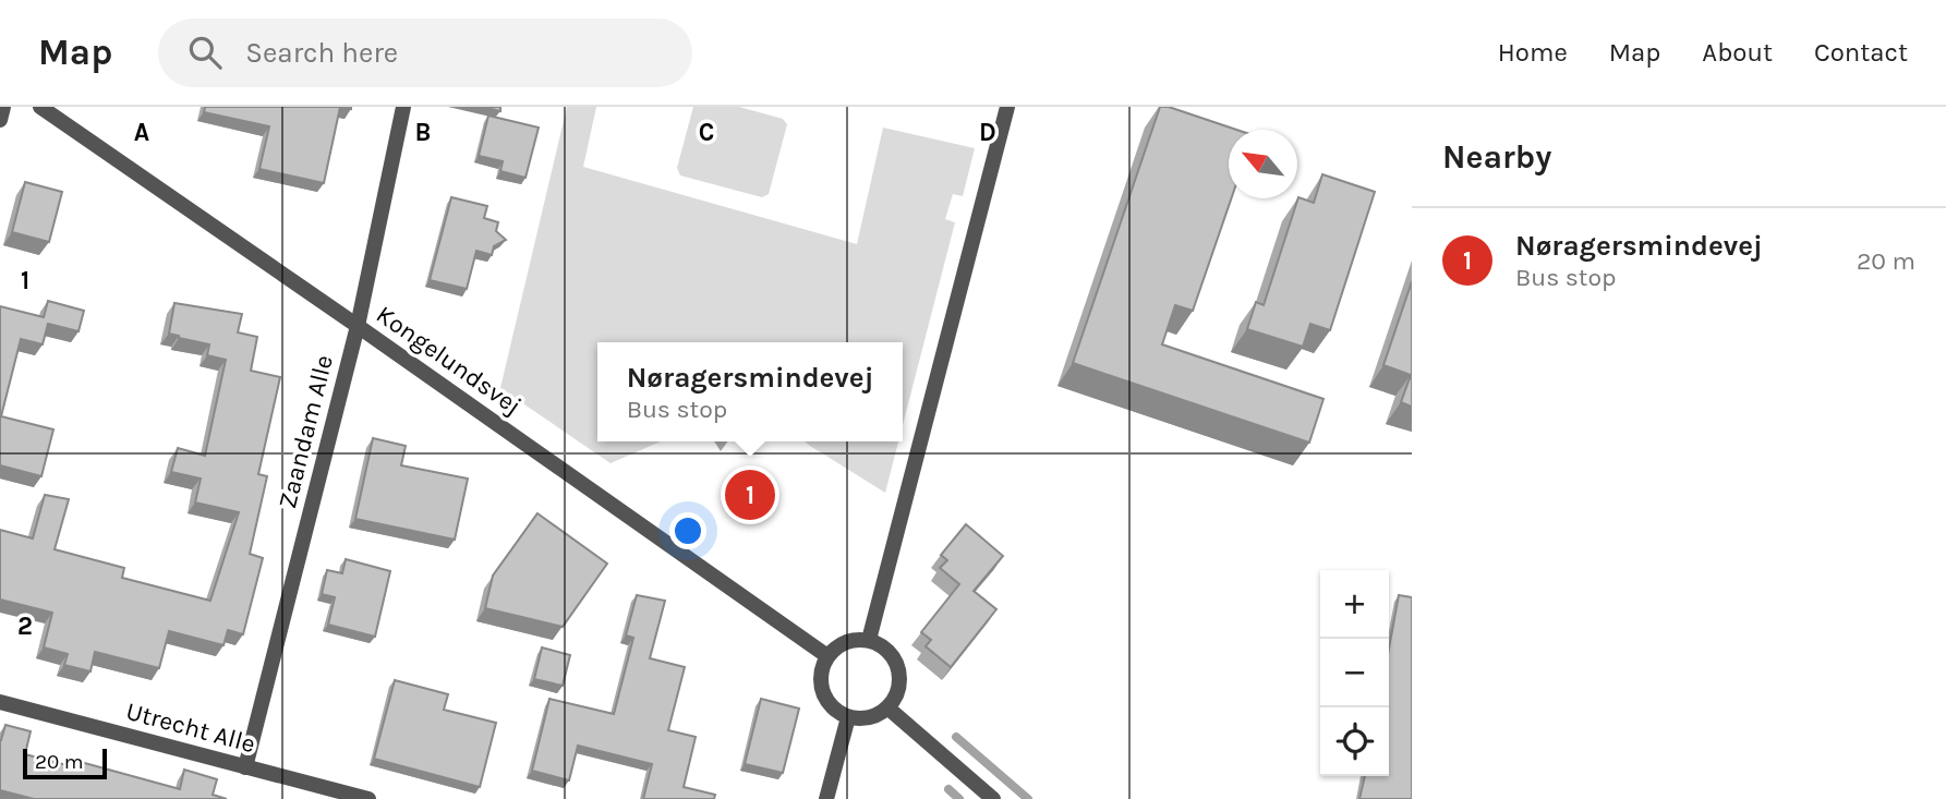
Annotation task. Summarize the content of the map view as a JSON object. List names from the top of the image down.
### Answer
{
  "streets": {
    "street": ["Kongelundsvej", "Zaandam Alle", "Utrecht Alle"]
  },
  "crossings": [
    ["Kongelundsvej", "Zaandam Alle"],
    ["Zaandam Alle", "Utrecht Alle"]
  ],
  "scale_bar": "20 m",
  "north": "top left",
  "page": {
    "header": "Map",
    "search": "Search here",
    "nav": [
      "Home",
      "Map",
      "About",
      "Contact"
    ],
    "heading": "Nearby",
    "list": [
      {
        "mark": "1",
        "name": "Nøragersmindevej",
        "note": "Bus stop",
        "value": "20 m"
      }
    ],
    "popup": ["Nøragersmindevej", "Bus stop"],
    "pins": "1",
    "map_buttons": ["+", "−"],
    "scale": "20 m"
  },
  "grid": {
    "columns": [
      "A",
      "B",
      "C",
      "D"
    ],
    "rows": ["1", "2"]
  }
}
